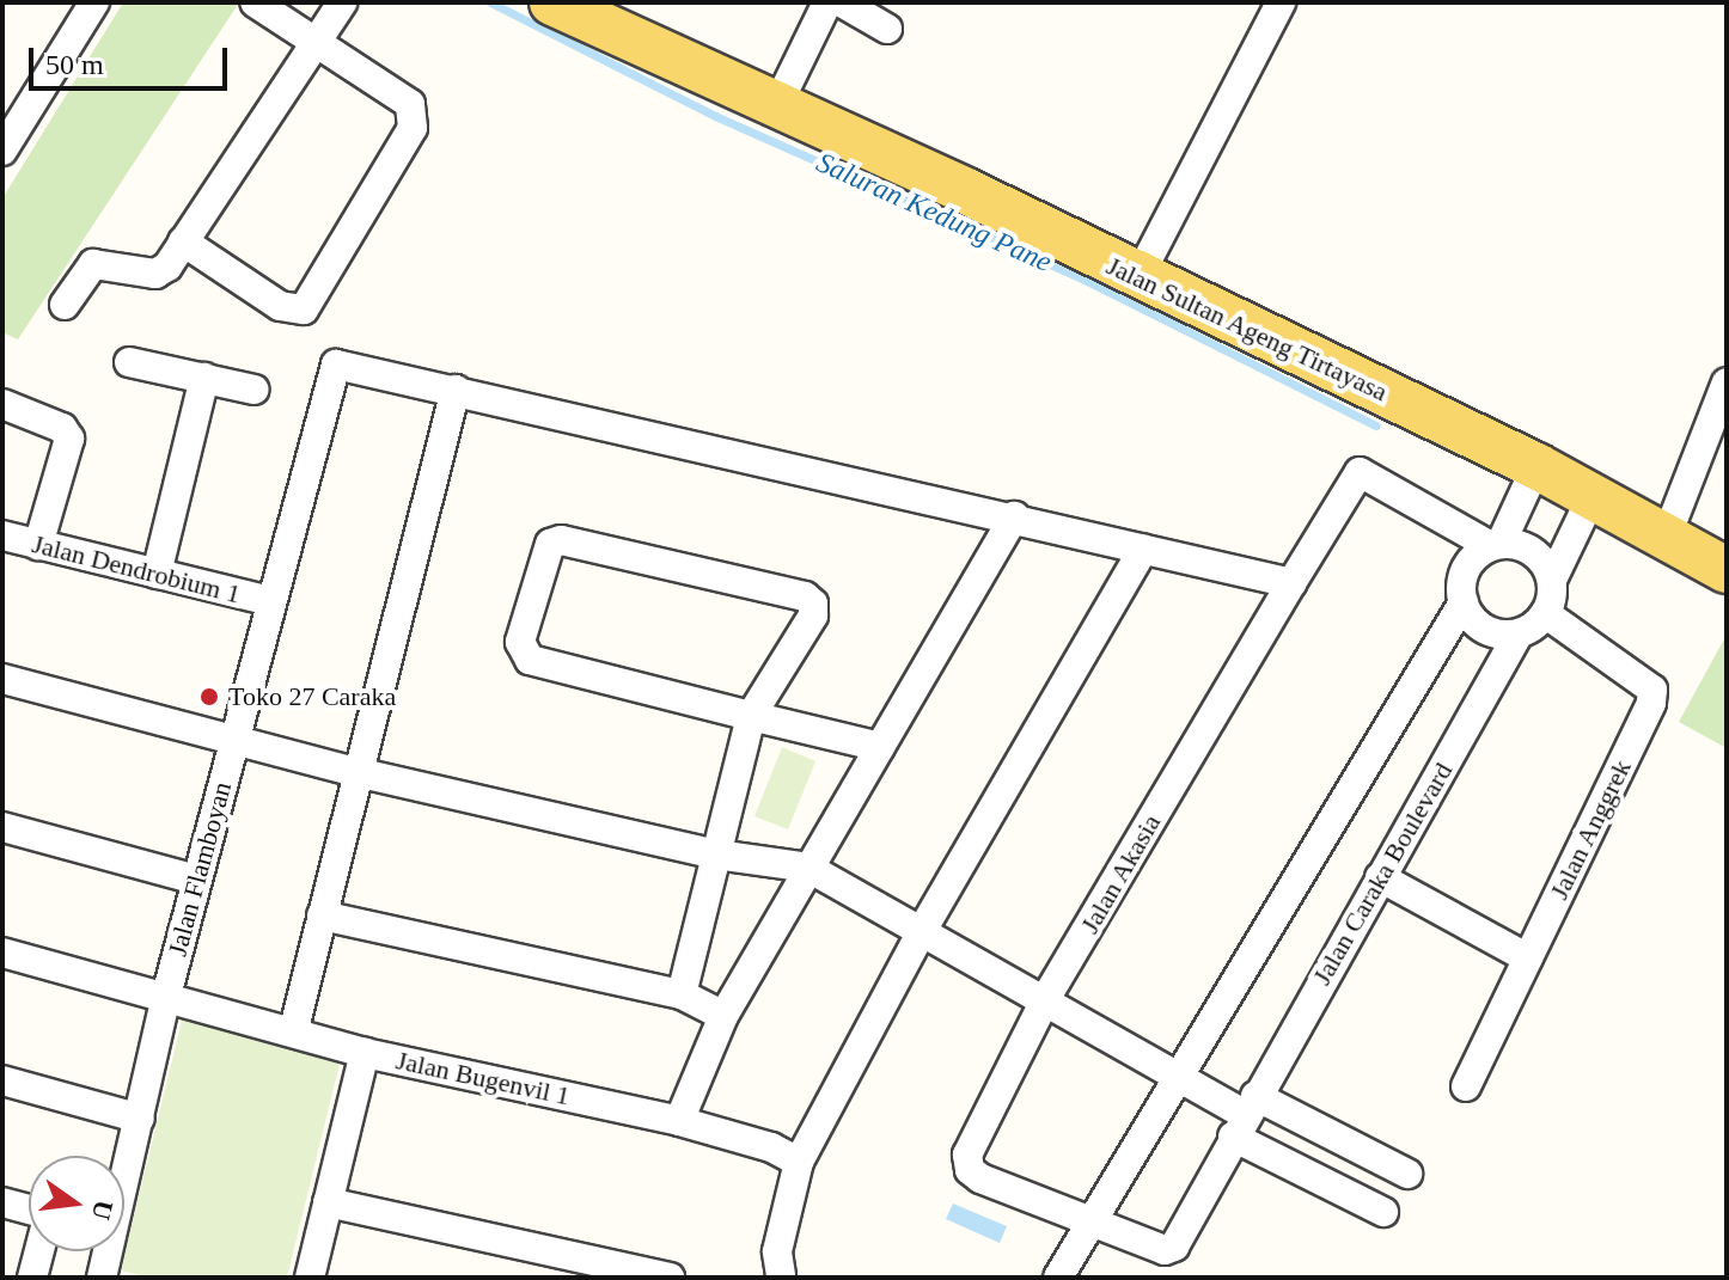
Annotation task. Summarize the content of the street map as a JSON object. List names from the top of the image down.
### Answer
{
  "streets": {
    "main road": ["Jalan Sultan Ageng Tirtayasa"],
    "street": [
      "Jalan Dendrobium 1",
      "Jalan Anggrek",
      "Jalan Flamboyan",
      "Jalan Akasia",
      "Jalan Caraka Boulevard",
      "Jalan Bugenvil 1"
    ]
  },
  "crossings": [
    ["Jalan Dendrobium 1", "Jalan Flamboyan"],
    ["Jalan Anggrek", "Jalan Akasia"],
    ["Jalan Anggrek", "Jalan Caraka Boulevard"],
    ["Jalan Flamboyan", "Jalan Bugenvil 1"],
    ["Jalan Akasia", "Jalan Caraka Boulevard"]
  ],
  "water": ["Saluran Kedung Pane"],
  "places": ["Toko 27 Caraka"],
  "scale_bar": "50 m",
  "north": "right"
}
